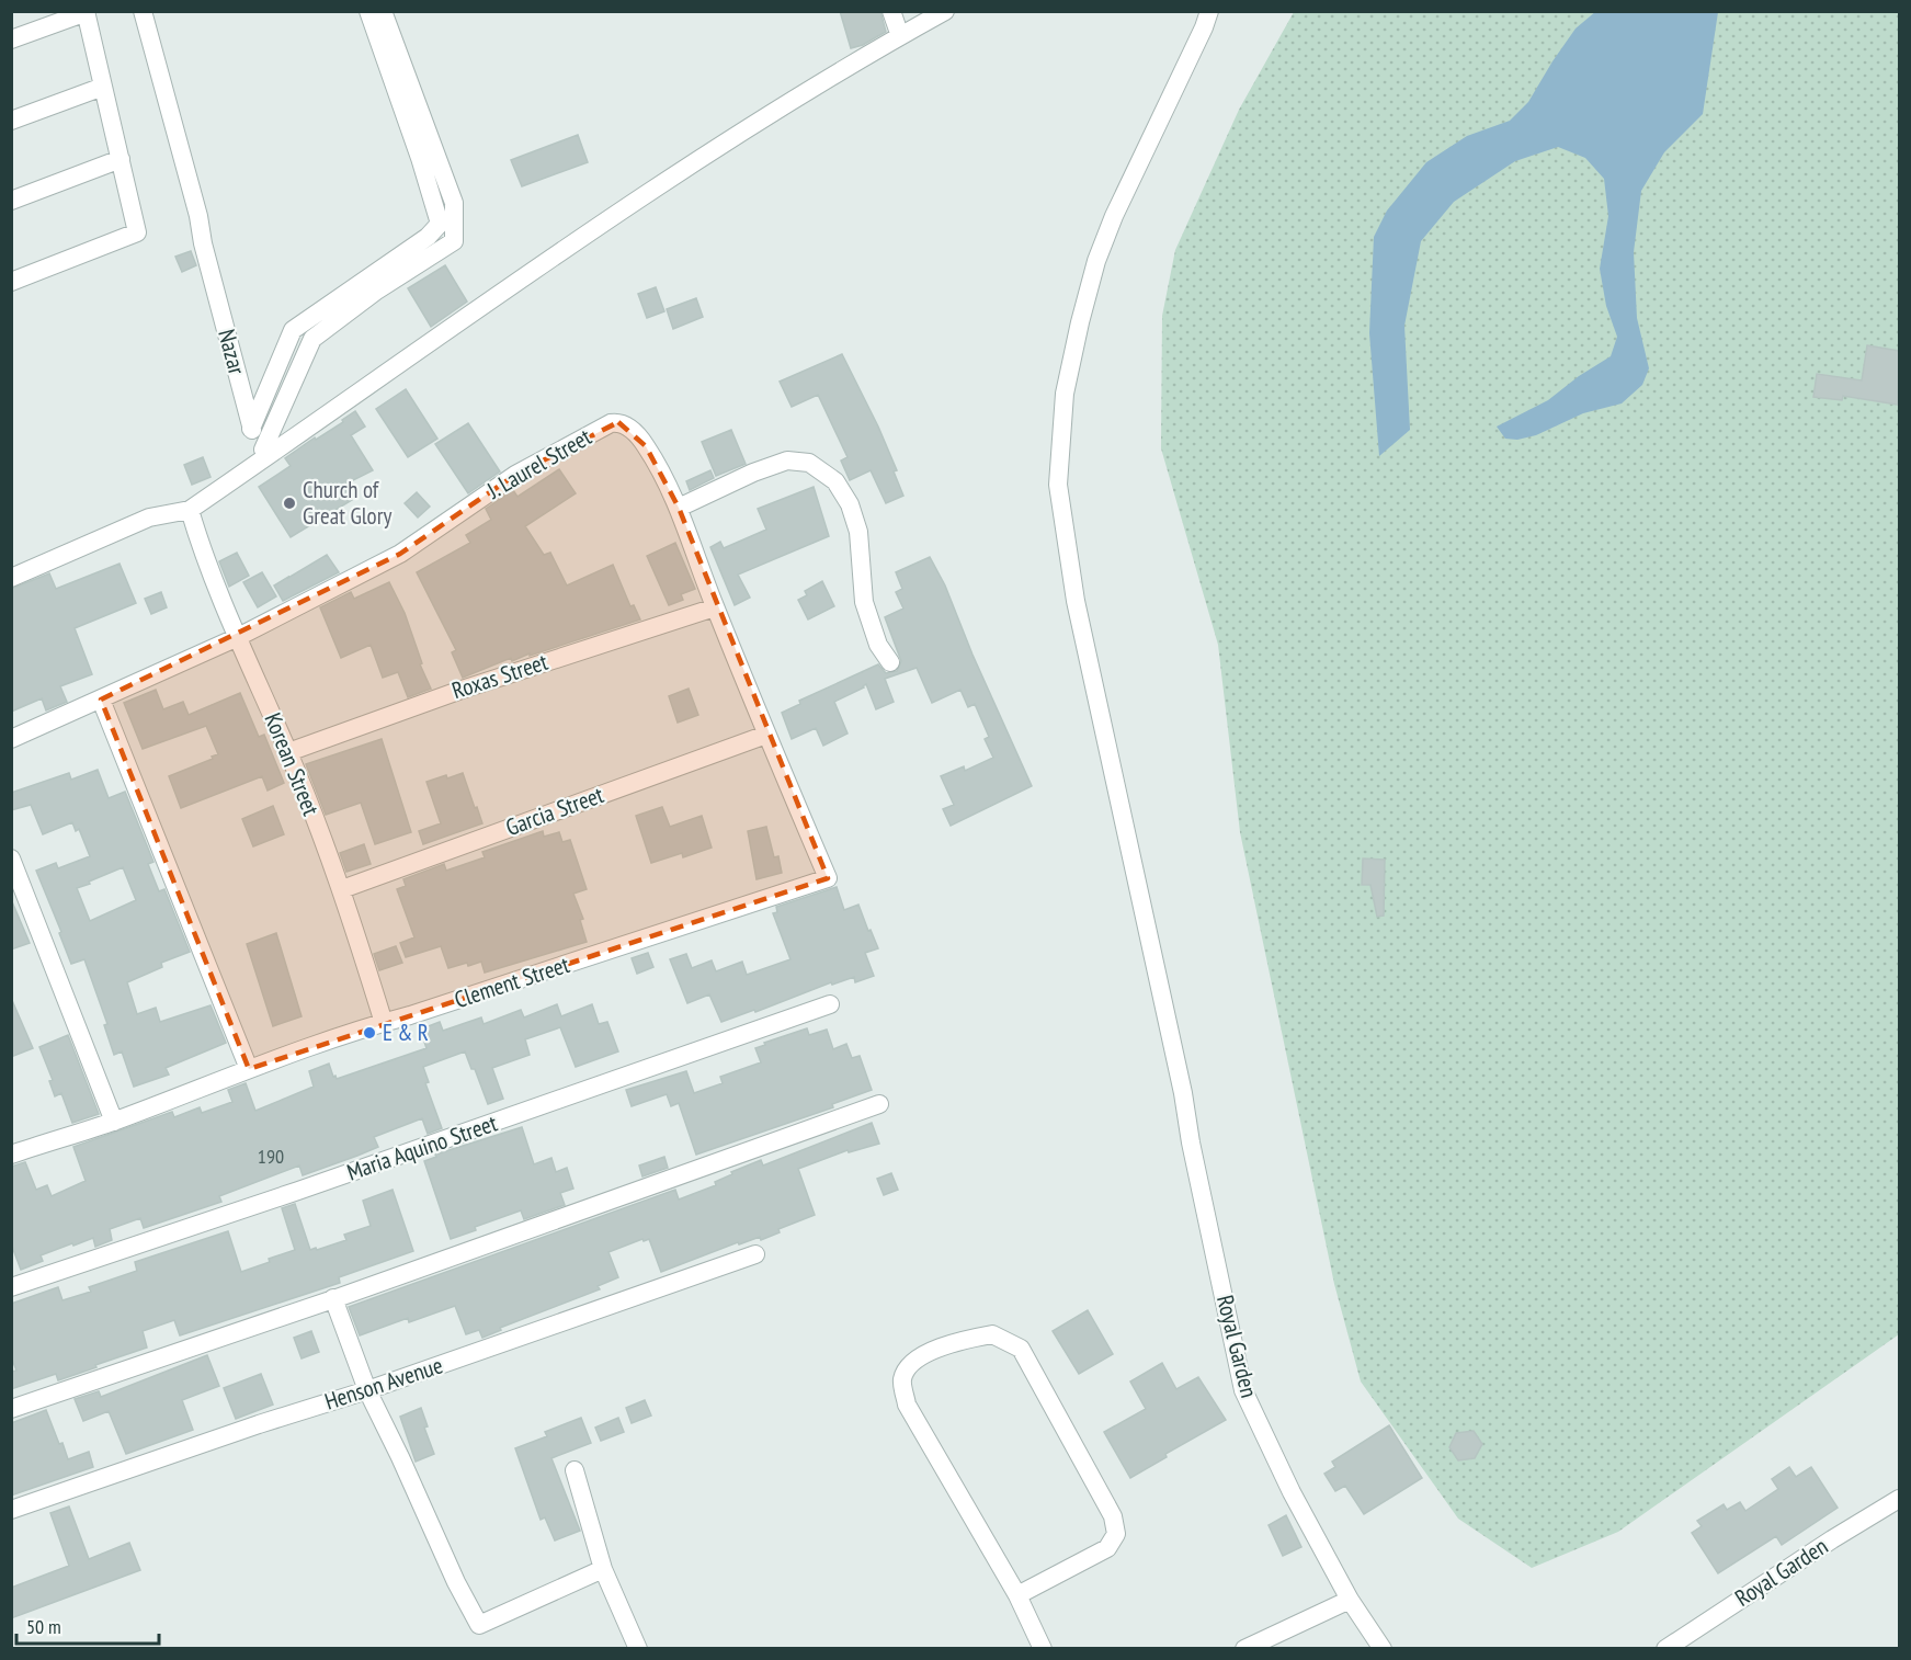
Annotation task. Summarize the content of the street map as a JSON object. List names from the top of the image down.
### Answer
{
  "streets": {
    "street": [
      "Nazar",
      "J. Laurel Street",
      "Roxas Street",
      "Korean Street",
      "Garcia Street",
      "Clement Street",
      "Maria Aquino Street",
      "Royal Garden",
      "Henson Avenue"
    ]
  },
  "crossings": [
    ["J. Laurel Street", "Roxas Street"],
    ["J. Laurel Street", "Korean Street"],
    ["J. Laurel Street", "Garcia Street"],
    ["J. Laurel Street", "Clement Street"],
    ["Roxas Street", "Korean Street"],
    ["Korean Street", "Garcia Street"],
    ["Korean Street", "Clement Street"]
  ],
  "places": ["Church of Great Glory", "E & R"],
  "house_numbers": ["190"],
  "scale_bar": "50 m"
}
